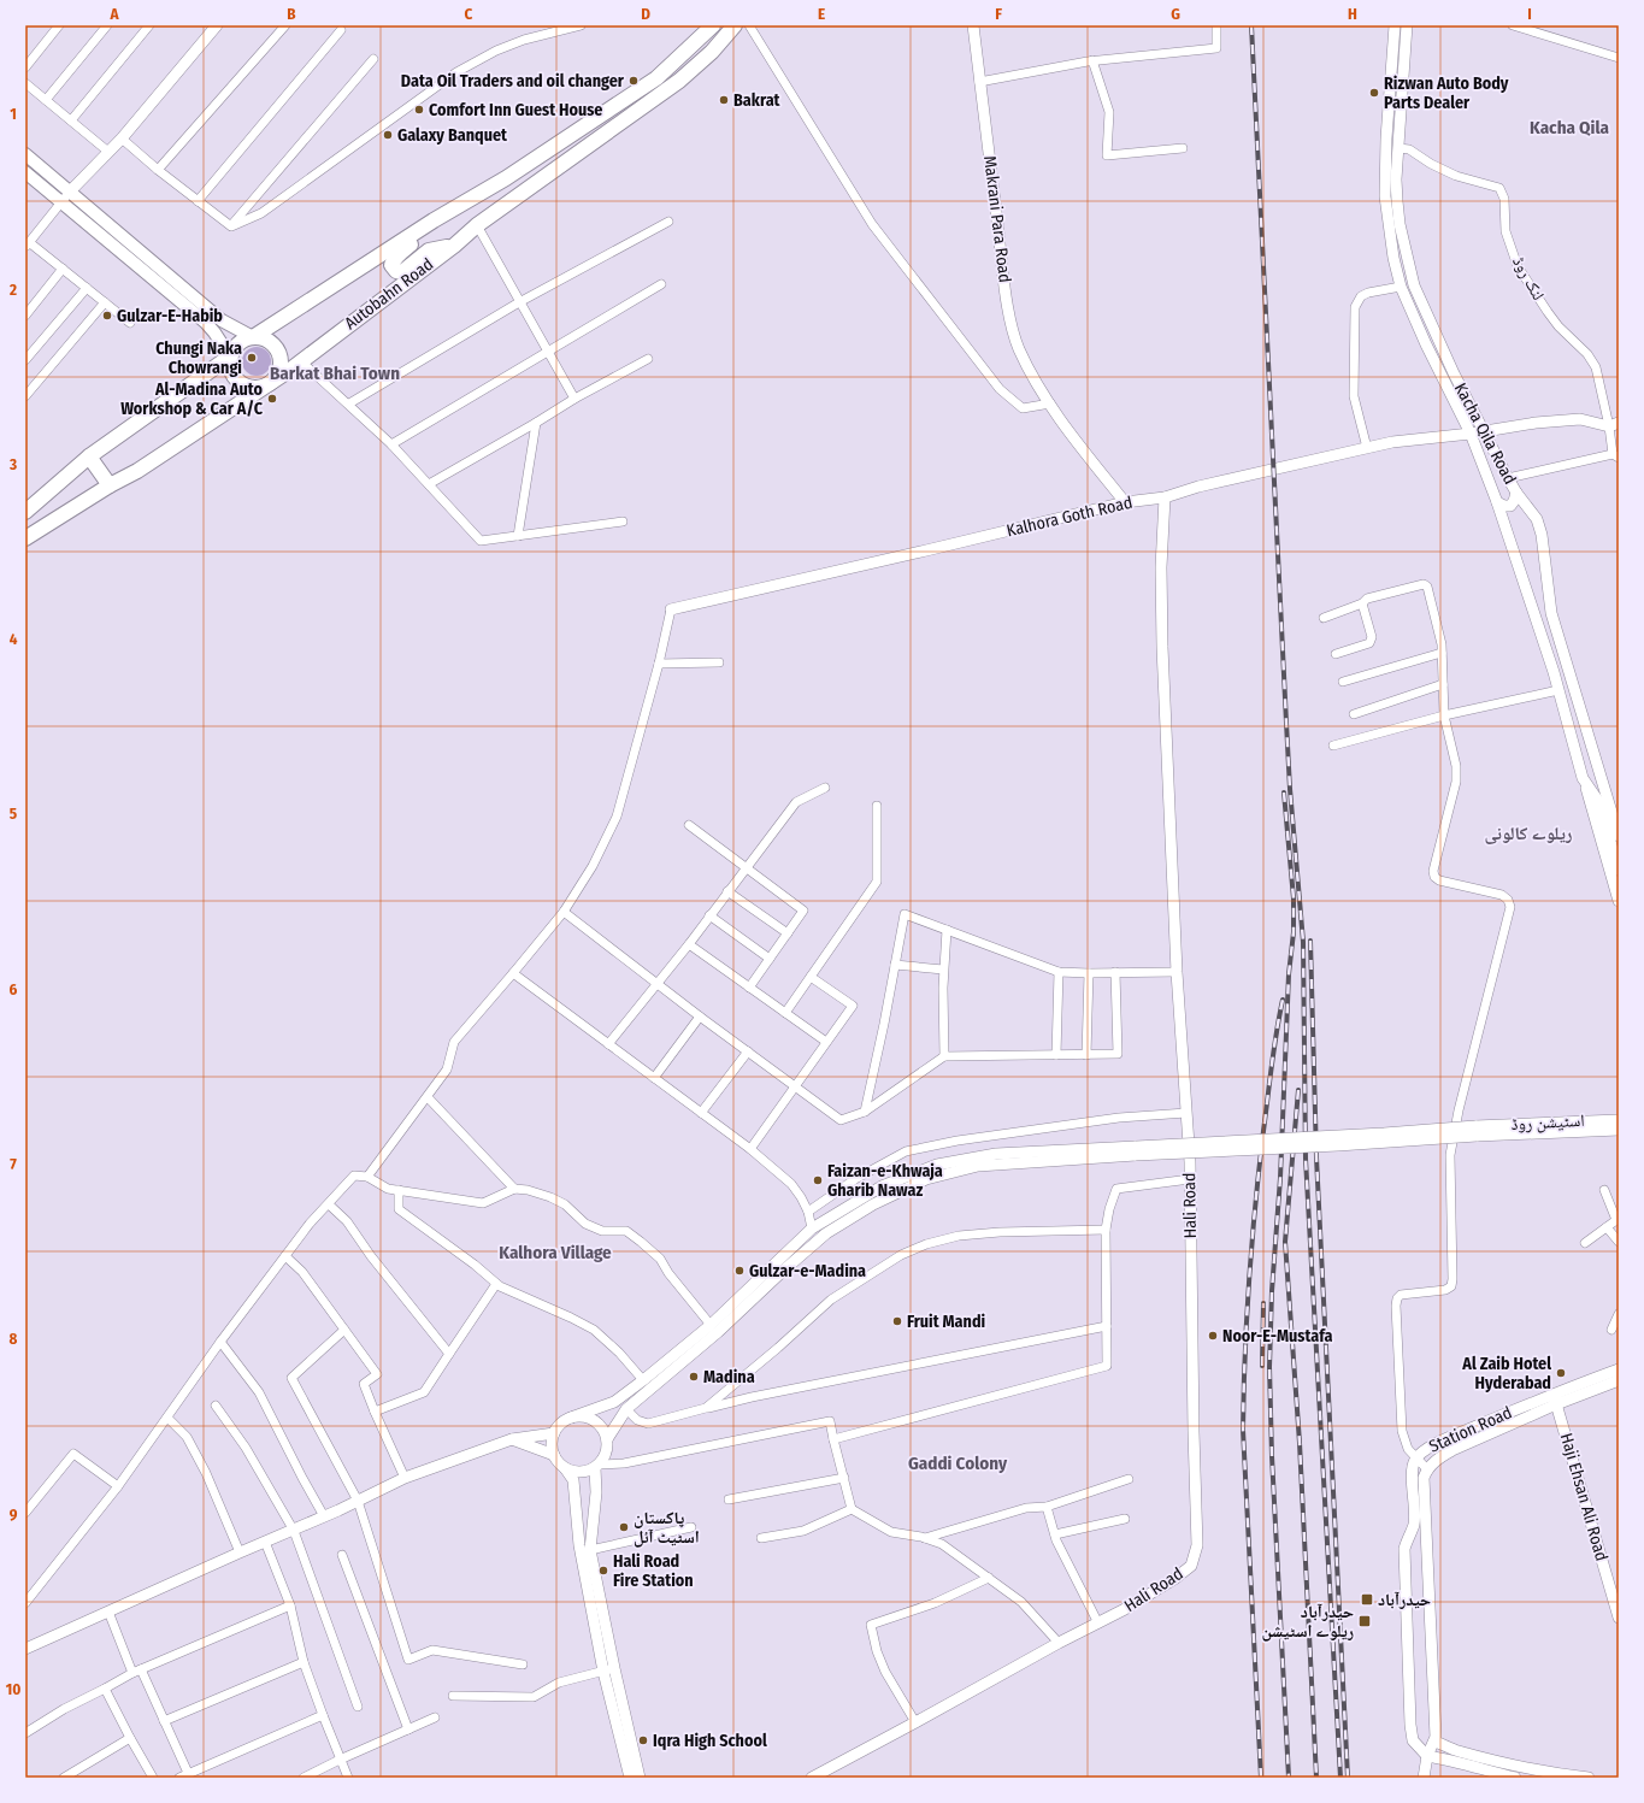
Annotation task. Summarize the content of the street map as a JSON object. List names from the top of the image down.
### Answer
{
  "streets": {
    "highway": ["Autobahn Road"],
    "street": [
      "Makrani Para Road",
      "لنک روڈ",
      "Kacha Qila Road",
      "Kalhora Goth Road",
      "اسٹیشن روڈ",
      "Hali Road",
      "Station Road",
      "Haji Ehsan Ali Road"
    ]
  },
  "crossings": [
    ["Makrani Para Road", "Kalhora Goth Road"],
    ["لنک روڈ", "Kacha Qila Road"],
    ["لنک روڈ", "Kalhora Goth Road"],
    ["Kacha Qila Road", "Kalhora Goth Road"],
    ["Kalhora Goth Road", "Hali Road"],
    ["Station Road", "Haji Ehsan Ali Road"]
  ],
  "districts": [
    "Kacha Qila",
    "Barkat Bhai Town",
    "ریلوے کالونی",
    "Kalhora Village",
    "Gaddi Colony"
  ],
  "places": {
    "other": [
      "Data Oil Traders and oil changer",
      "Rizwan Auto Body Parts Dealer",
      "Bakrat",
      "Comfort Inn Guest House",
      "Galaxy Banquet",
      "Gulzar-E-Habib",
      "Chungi Naka Chowrangi",
      "Al-Madina Auto Workshop & Car A/C",
      "Faizan-e-Khwaja Gharib Nawaz",
      "Gulzar-e-Madina",
      "Fruit Mandi",
      "Noor-E-Mustafa",
      "Al Zaib Hotel Hyderabad",
      "Madina",
      "پاکستان اسٹیٹ آئل",
      "Hali Road Fire Station",
      "Iqra High School"
    ],
    "transit": ["حیدرآباد", "حیدرآباد ریلوے اسٹیشن"]
  },
  "grid": {
    "columns": [
      "A",
      "B",
      "C",
      "D",
      "E",
      "F",
      "G",
      "H",
      "I"
    ],
    "rows": [
      "1",
      "2",
      "3",
      "4",
      "5",
      "6",
      "7",
      "8",
      "9",
      "10"
    ]
  }
}
